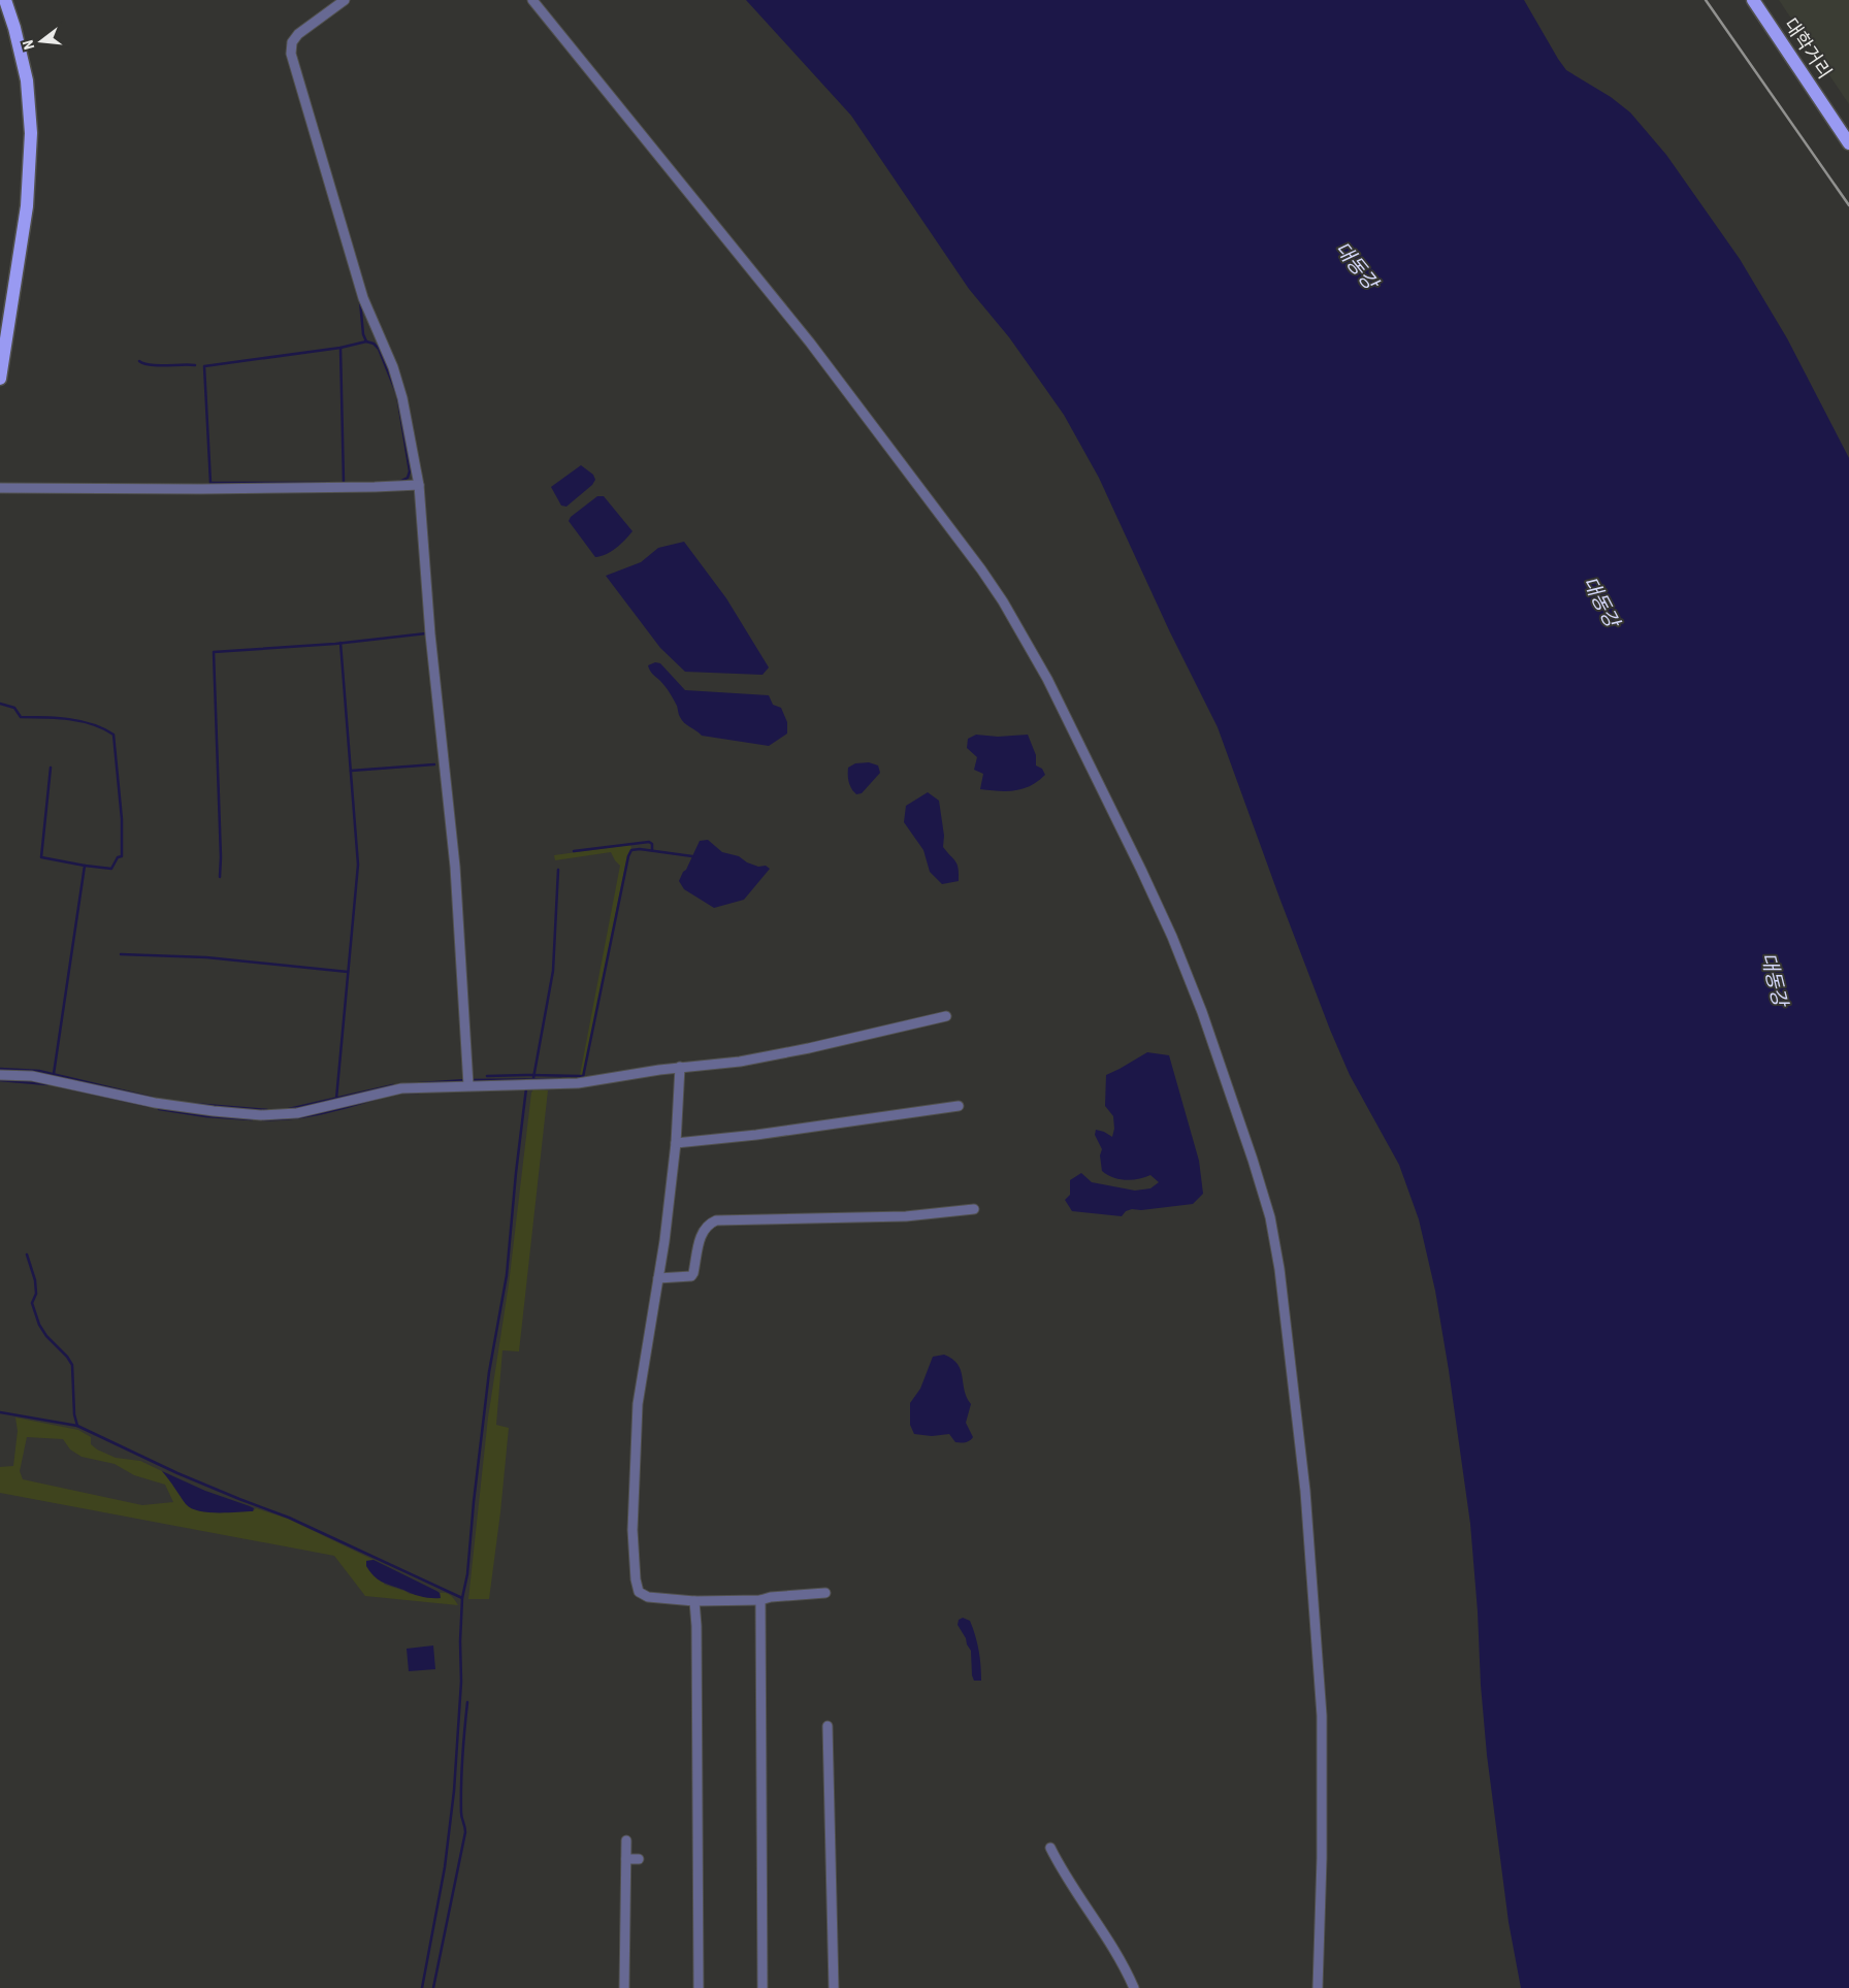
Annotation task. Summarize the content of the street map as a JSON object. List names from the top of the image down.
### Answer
{
  "streets": {
    "main road": ["대학거리"]
  },
  "water": ["대동강"],
  "north": "left"
}
